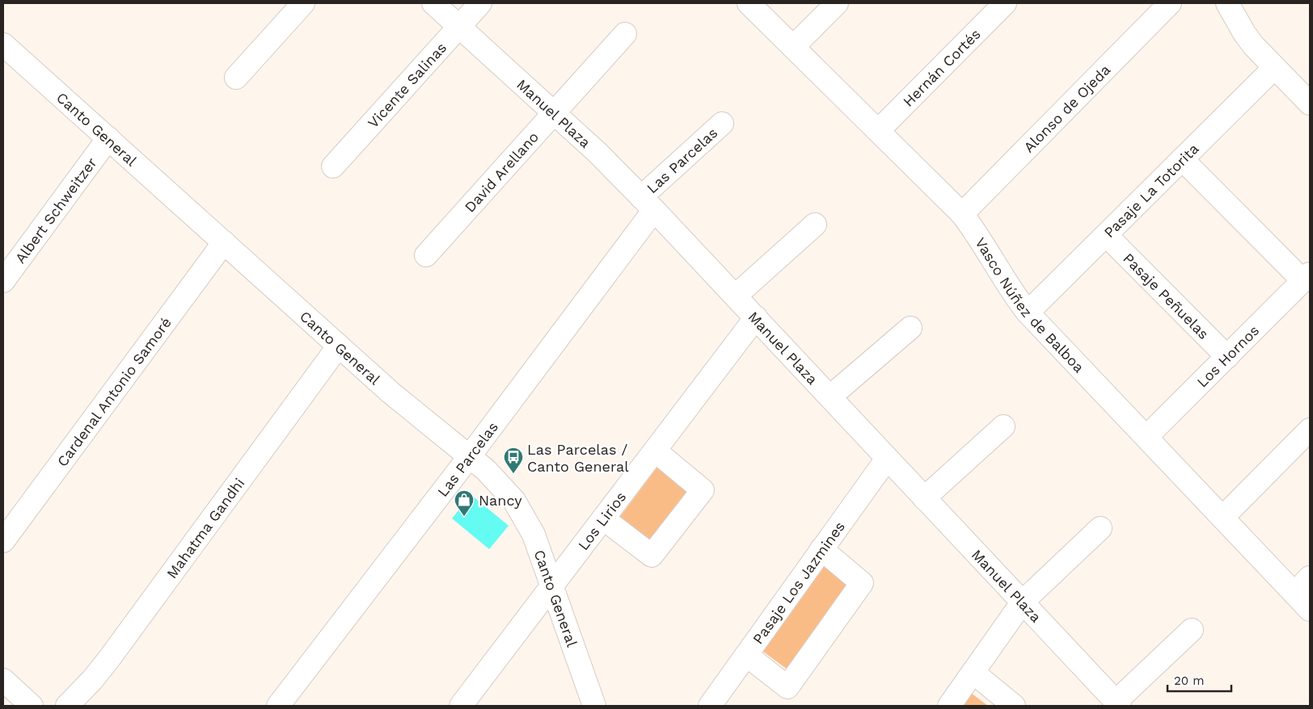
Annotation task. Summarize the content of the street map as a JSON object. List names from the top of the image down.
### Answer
{
  "streets": {
    "street": [
      "Hernán Cortés",
      "Vicente Salinas",
      "Alonso de Ojeda",
      "Manuel Plaza",
      "Canto General",
      "Las Parcelas",
      "David Arellano",
      "Pasaje La Totorita",
      "Albert Schweitzer",
      "Pasaje Peñuelas",
      "Vasco Núñez de Balboa",
      "Los Hornos",
      "Cardenal Antonio Samoré",
      "Los Lirios",
      "Mahatma Gandhi",
      "Pasaje Los Jazmines"
    ]
  },
  "crossings": [
    ["Hernán Cortés", "Vasco Núñez de Balboa"],
    ["Vicente Salinas", "Manuel Plaza"],
    ["Alonso de Ojeda", "Vasco Núñez de Balboa"],
    ["Manuel Plaza", "Las Parcelas"],
    ["Manuel Plaza", "David Arellano"],
    ["Manuel Plaza", "Los Lirios"],
    ["Manuel Plaza", "Pasaje Los Jazmines"],
    ["Canto General", "Las Parcelas"],
    ["Canto General", "Albert Schweitzer"],
    ["Canto General", "Cardenal Antonio Samoré"],
    ["Canto General", "Los Lirios"],
    ["Canto General", "Mahatma Gandhi"],
    ["Pasaje La Totorita", "Pasaje Peñuelas"],
    ["Pasaje La Totorita", "Vasco Núñez de Balboa"],
    ["Pasaje Peñuelas", "Los Hornos"],
    ["Vasco Núñez de Balboa", "Los Hornos"]
  ],
  "places": {
    "bus stop": ["Las Parcelas / Canto General"],
    "shop": ["Nancy"]
  },
  "scale_bar": "20 m"
}
